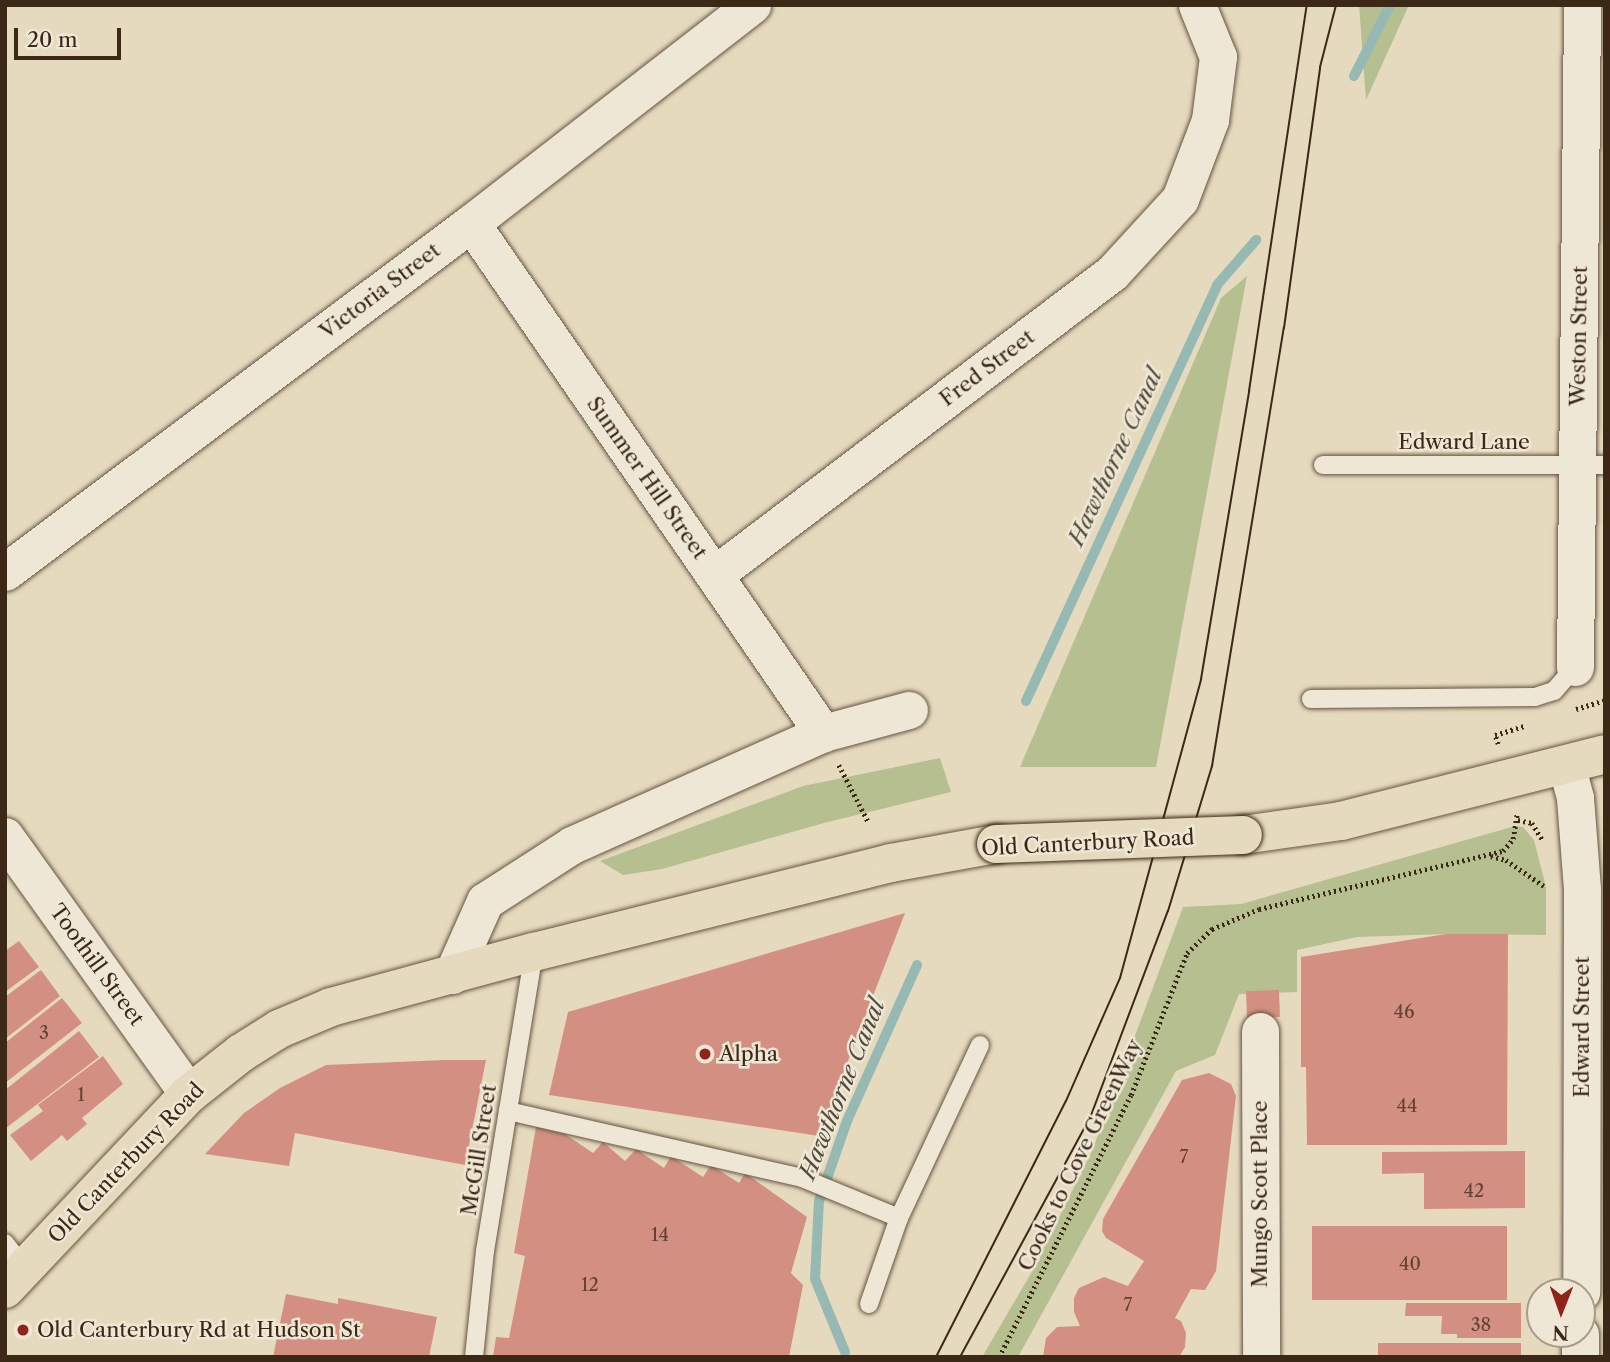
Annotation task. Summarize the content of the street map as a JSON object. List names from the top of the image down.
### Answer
{
  "streets": {
    "main road": ["Old Canterbury Road", "Toothill Street"],
    "street": [
      "Victoria Street",
      "Weston Street",
      "Fred Street",
      "Summer Hill Street",
      "Edward Street",
      "Mungo Scott Place"
    ],
    "lane": ["Edward Lane", "McGill Street"],
    "path": ["Cooks to Cove GreenWay"]
  },
  "crossings": [
    ["Victoria Street", "Summer Hill Street"],
    ["Weston Street", "Edward Lane"],
    ["Fred Street", "Summer Hill Street"],
    ["Old Canterbury Road", "Toothill Street"],
    ["Old Canterbury Road", "Edward Street"],
    ["Old Canterbury Road", "McGill Street"]
  ],
  "water": ["Hawthorne Canal"],
  "places": ["Alpha", "Old Canterbury Rd at Hudson St"],
  "house_numbers": [
    "46",
    "3",
    "1",
    "44",
    "7",
    "42",
    "14",
    "40",
    "12",
    "7",
    "38"
  ],
  "scale_bar": "20 m",
  "north": "bottom"
}
